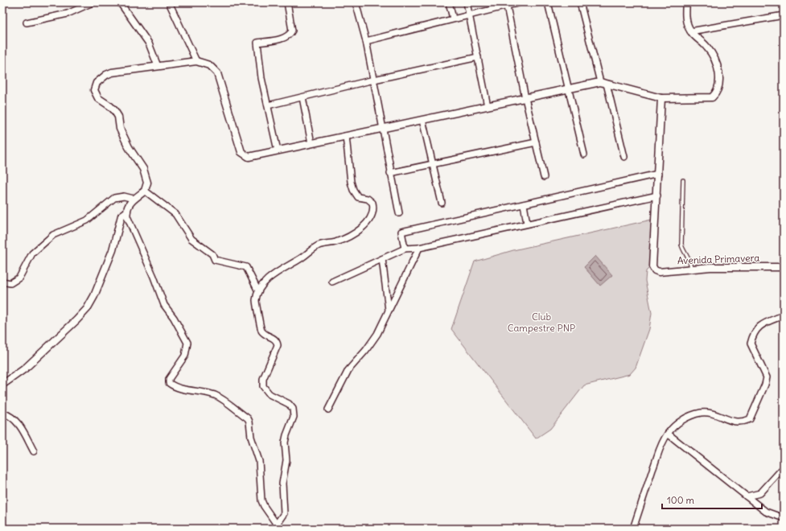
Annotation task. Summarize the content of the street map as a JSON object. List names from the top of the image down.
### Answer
{
  "streets": {
    "street": ["Avenida Primavera"]
  },
  "parks": ["Club Campestre PNP"],
  "scale_bar": "100 m"
}
